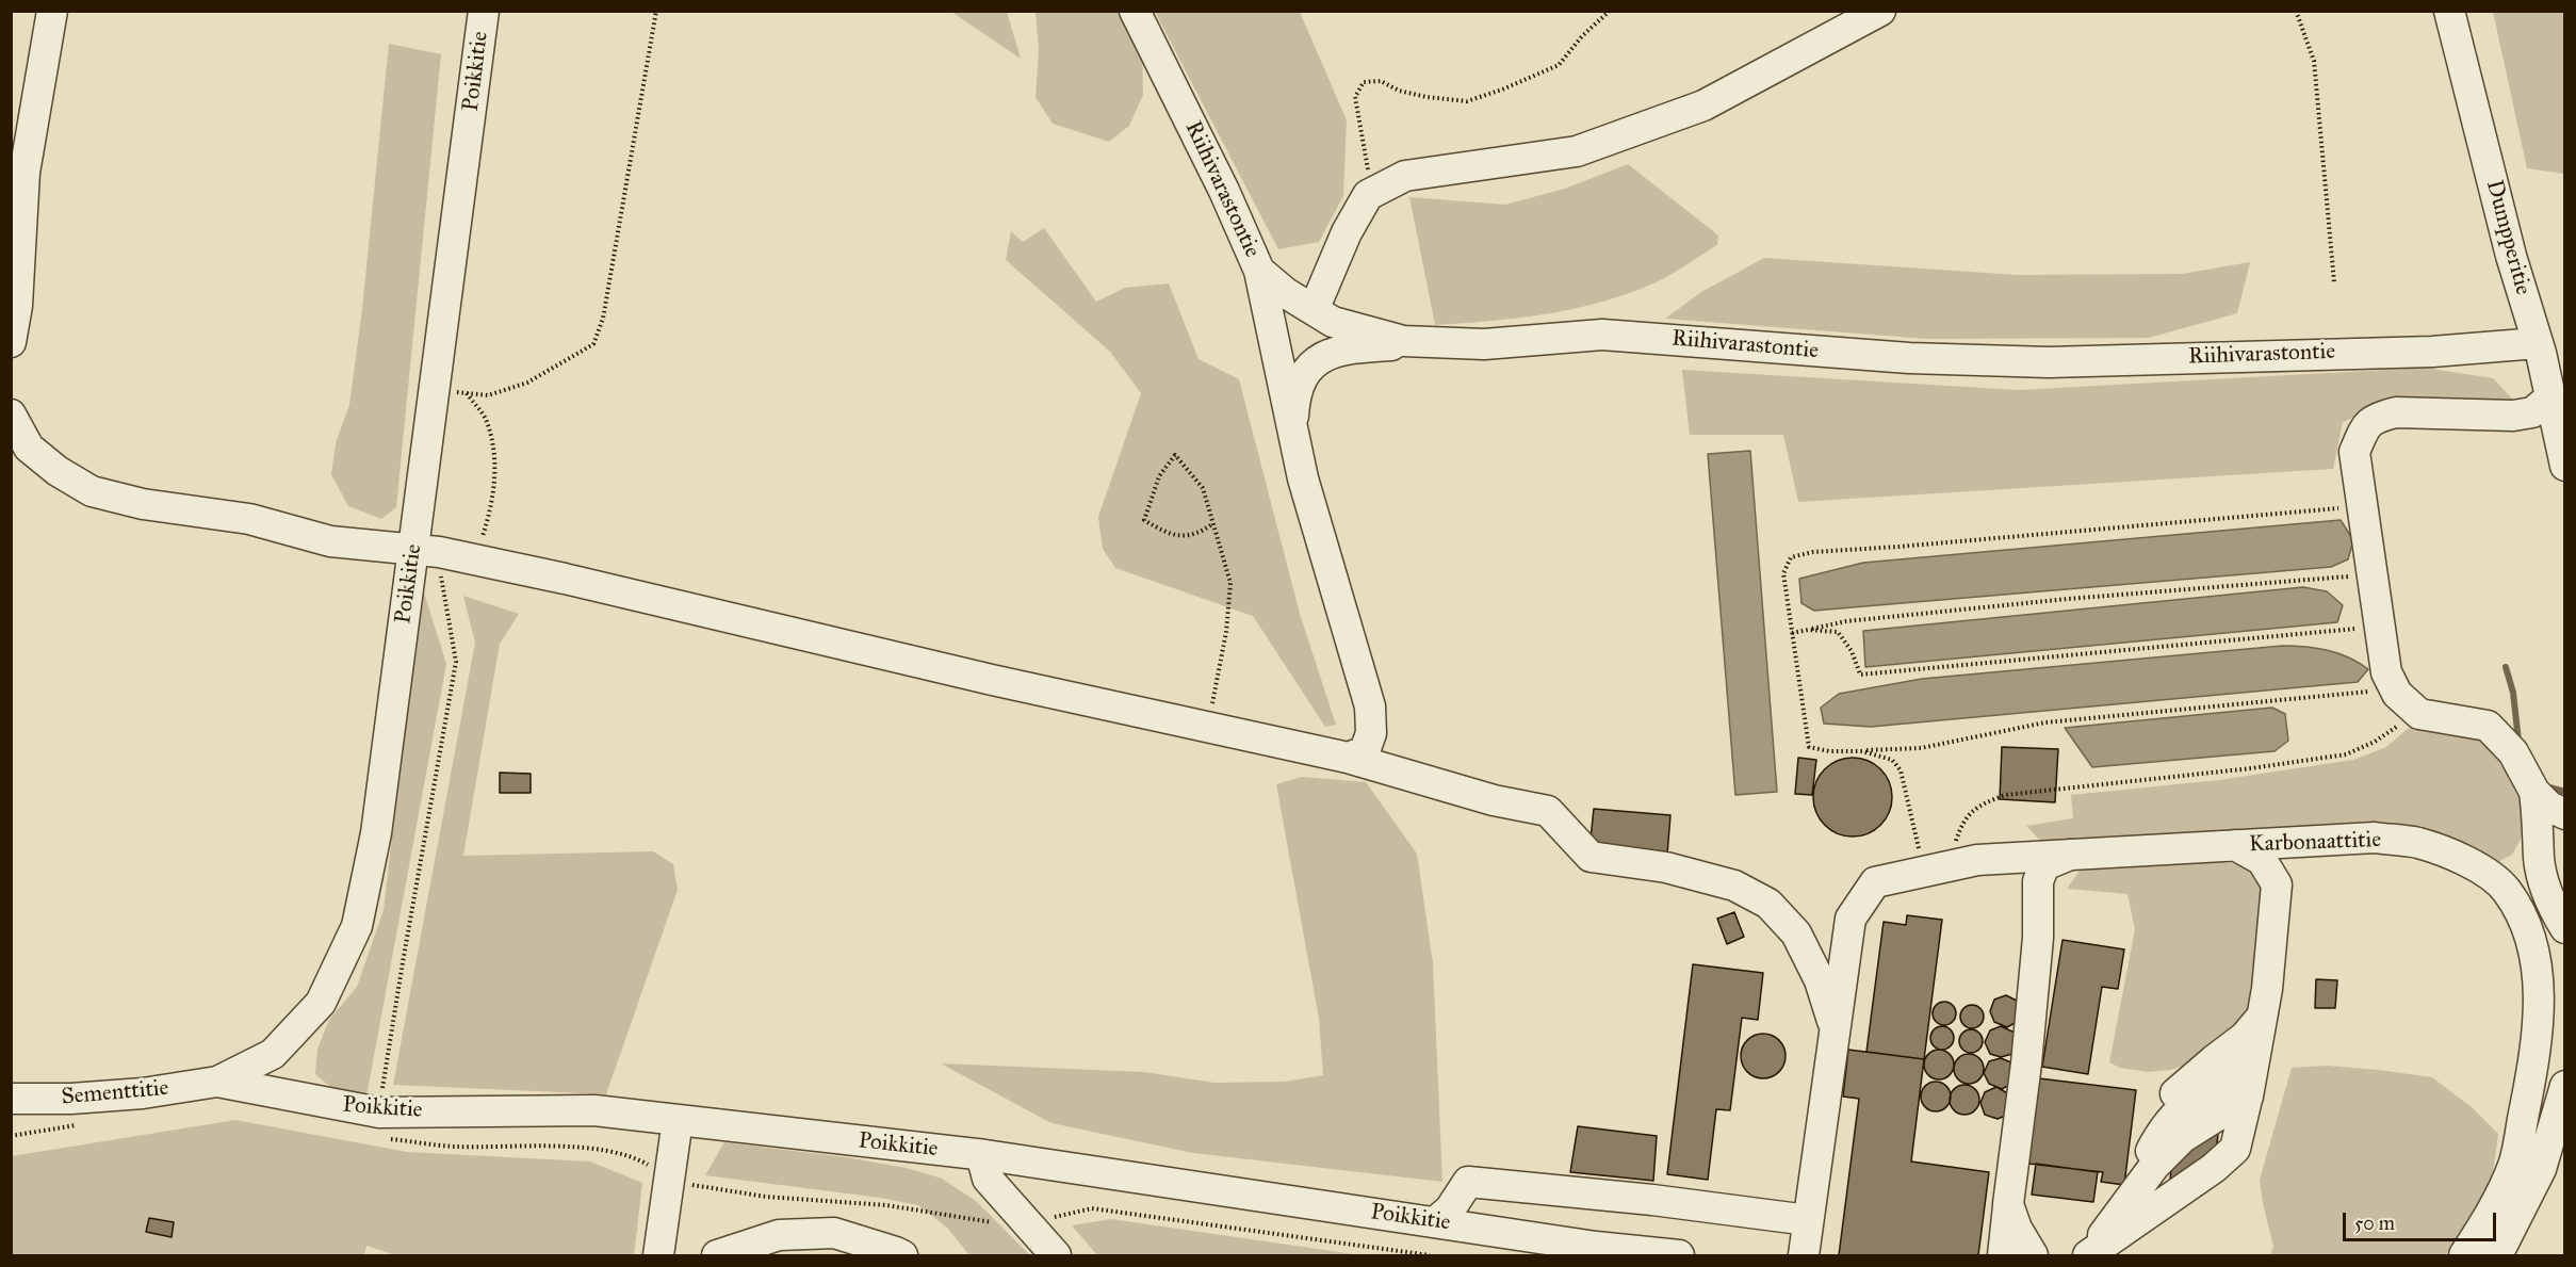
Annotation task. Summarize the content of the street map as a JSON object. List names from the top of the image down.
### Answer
{
  "streets": {
    "street": [
      "Poikkitie",
      "Riihivarastontie",
      "Dumpperitie",
      "Karbonaattitie",
      "Sementtitie"
    ]
  },
  "crossings": [
    ["Poikkitie", "Sementtitie"],
    ["Riihivarastontie", "Dumpperitie"]
  ],
  "scale_bar": "50 m"
}
